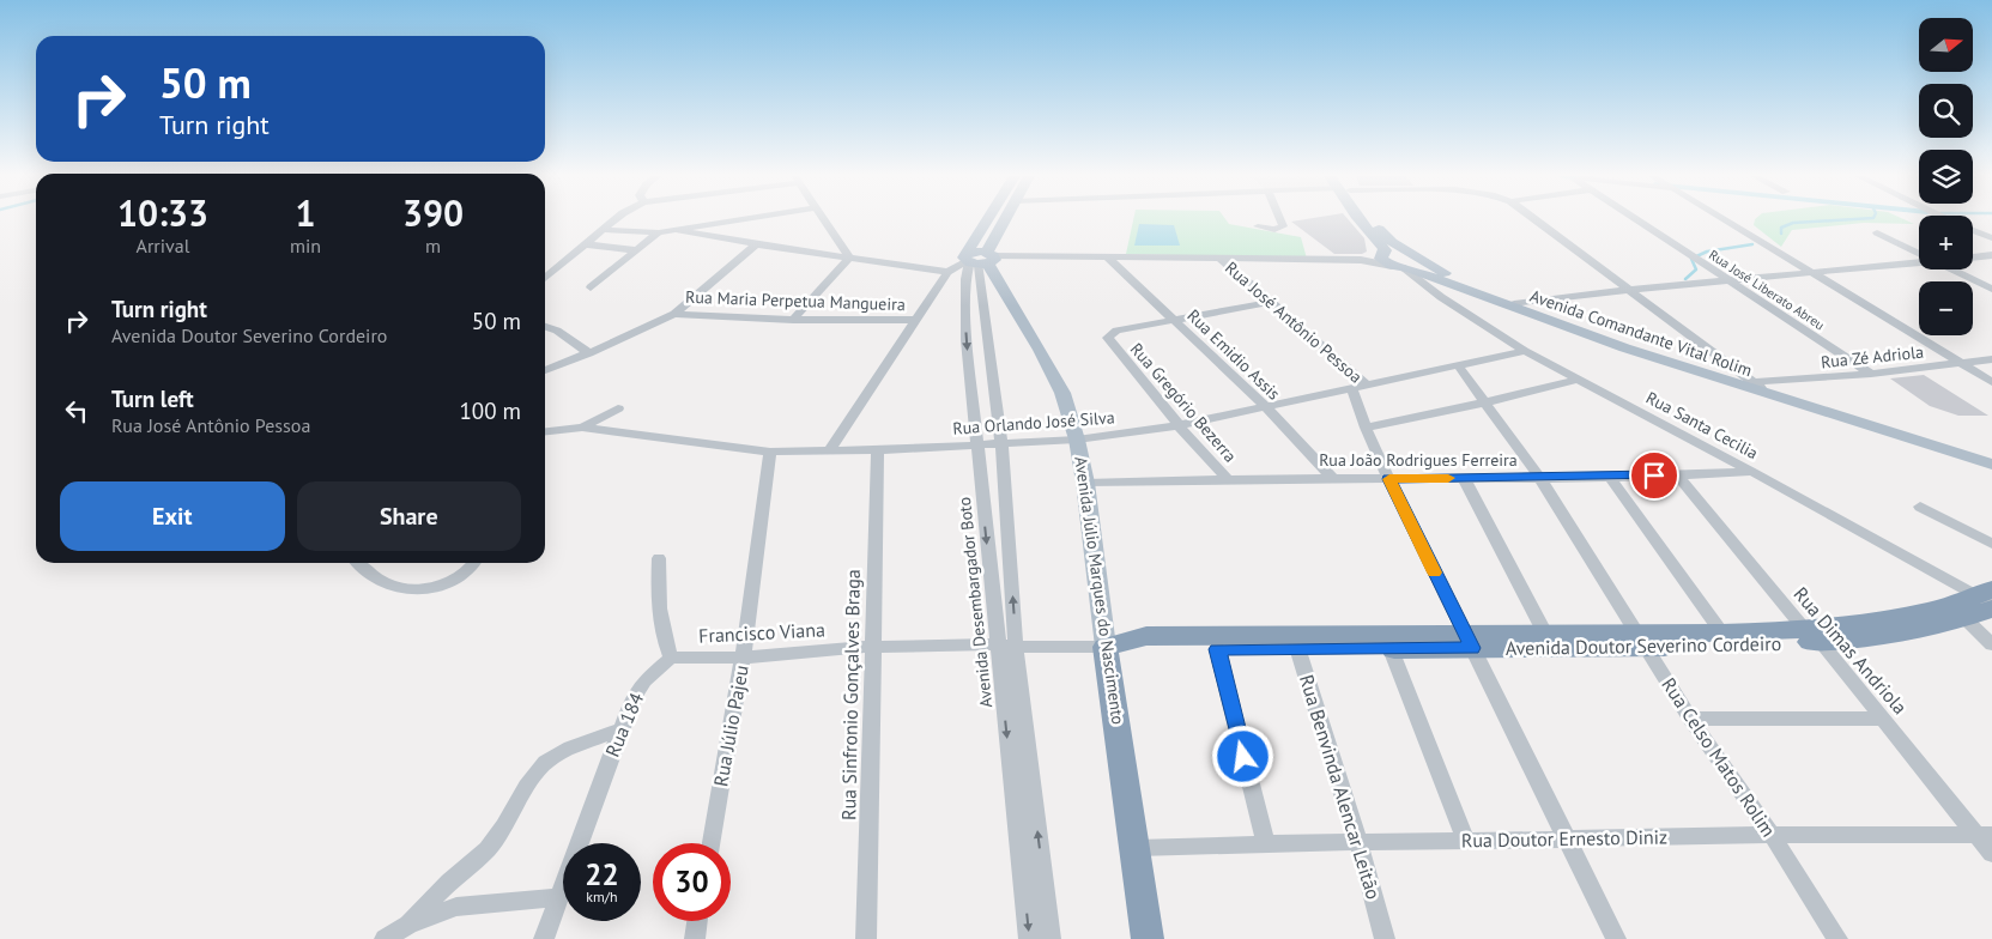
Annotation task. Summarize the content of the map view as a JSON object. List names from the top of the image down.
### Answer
{
  "streets": {
    "highway": ["Avenida Júlio Marques do Nascimento", "Avenida Doutor Severino Cordeiro"],
    "main road": ["Avenida Comandante Vital Rolim"],
    "street": [
      "Rua José Liberato Abreu",
      "Rua Maria Perpetua Mangueira",
      "Rua José Antônio Pessoa",
      "Rua Emidio Assis",
      "Rua Zé Adriola",
      "Rua Gregório Bezerra",
      "Rua Orlando José Silva",
      "Rua Santa Cecilia",
      "Rua João Rodrigues Ferreira",
      "Avenida Desembargador Boto",
      "Francisco Viana",
      "Rua Dimas Andriola",
      "Rua Sinfronio Gonçalves Braga",
      "Rua 184",
      "Rua Júlio Pajeu",
      "Rua Celso Matos Rolim",
      "Rua Benvinda Alencar Leitão",
      "Rua Doutor Ernesto Diniz"
    ]
  },
  "crossings": [
    ["Rua José Liberato Abreu", "Rua Zé Adriola"],
    ["Rua José Antônio Pessoa", "Rua Gregório Bezerra"],
    ["Rua José Antônio Pessoa", "Rua Orlando José Silva"],
    ["Rua José Antônio Pessoa", "Rua João Rodrigues Ferreira"],
    ["Rua José Antônio Pessoa", "Avenida Doutor Severino Cordeiro"],
    ["Rua José Antônio Pessoa", "Rua Doutor Ernesto Diniz"],
    ["Avenida Comandante Vital Rolim", "Rua Zé Adriola"],
    ["Avenida Comandante Vital Rolim", "Rua Santa Cecilia"],
    ["Rua Emidio Assis", "Rua Gregório Bezerra"],
    ["Rua Emidio Assis", "Rua Orlando José Silva"],
    ["Rua Emidio Assis", "Rua João Rodrigues Ferreira"],
    ["Rua Gregório Bezerra", "Rua Orlando José Silva"],
    ["Rua Gregório Bezerra", "Rua João Rodrigues Ferreira"],
    ["Rua Orlando José Silva", "Rua Santa Cecilia"],
    ["Rua Orlando José Silva", "Avenida Júlio Marques do Nascimento"],
    ["Rua Orlando José Silva", "Avenida Desembargador Boto"],
    ["Rua Orlando José Silva", "Rua Sinfronio Gonçalves Braga"],
    ["Rua Orlando José Silva", "Rua Júlio Pajeu"],
    ["Rua Orlando José Silva", "Rua Celso Matos Rolim"],
    ["Rua Santa Cecilia", "Rua João Rodrigues Ferreira"],
    ["Rua Santa Cecilia", "Avenida Doutor Severino Cordeiro"],
    ["Rua João Rodrigues Ferreira", "Avenida Júlio Marques do Nascimento"],
    ["Rua João Rodrigues Ferreira", "Rua Dimas Andriola"],
    ["Rua João Rodrigues Ferreira", "Rua Celso Matos Rolim"],
    ["Avenida Júlio Marques do Nascimento", "Avenida Desembargador Boto"],
    ["Avenida Júlio Marques do Nascimento", "Francisco Viana"],
    ["Avenida Júlio Marques do Nascimento", "Avenida Doutor Severino Cordeiro"],
    ["Avenida Júlio Marques do Nascimento", "Rua Doutor Ernesto Diniz"],
    ["Avenida Desembargador Boto", "Francisco Viana"],
    ["Francisco Viana", "Avenida Doutor Severino Cordeiro"],
    ["Francisco Viana", "Rua Sinfronio Gonçalves Braga"],
    ["Francisco Viana", "Rua 184"],
    ["Francisco Viana", "Rua Júlio Pajeu"],
    ["Avenida Doutor Severino Cordeiro", "Rua Dimas Andriola"],
    ["Avenida Doutor Severino Cordeiro", "Rua Celso Matos Rolim"],
    ["Avenida Doutor Severino Cordeiro", "Rua Benvinda Alencar Leitão"],
    ["Rua Dimas Andriola", "Rua Doutor Ernesto Diniz"],
    ["Rua Celso Matos Rolim", "Rua Doutor Ernesto Diniz"],
    ["Rua Benvinda Alencar Leitão", "Rua Doutor Ernesto Diniz"]
  ],
  "north": "right",
  "page": {
    "map_buttons": ["+", "−"],
    "turn": ["50 m", "Turn right"],
    "eta": [
      "10:33",
      "Arrival",
      "1",
      "min",
      "390",
      "m"
    ],
    "list": [
      {
        "name": "Turn right",
        "note": "Avenida Doutor Severino Cordeiro",
        "value": "50 m"
      },
      {
        "name": "Turn left",
        "note": "Rua José Antônio Pessoa",
        "value": "100 m"
      }
    ],
    "buttons": ["Exit", "Share"],
    "speed": "22 km/h",
    "limit": "30"
  }
}
